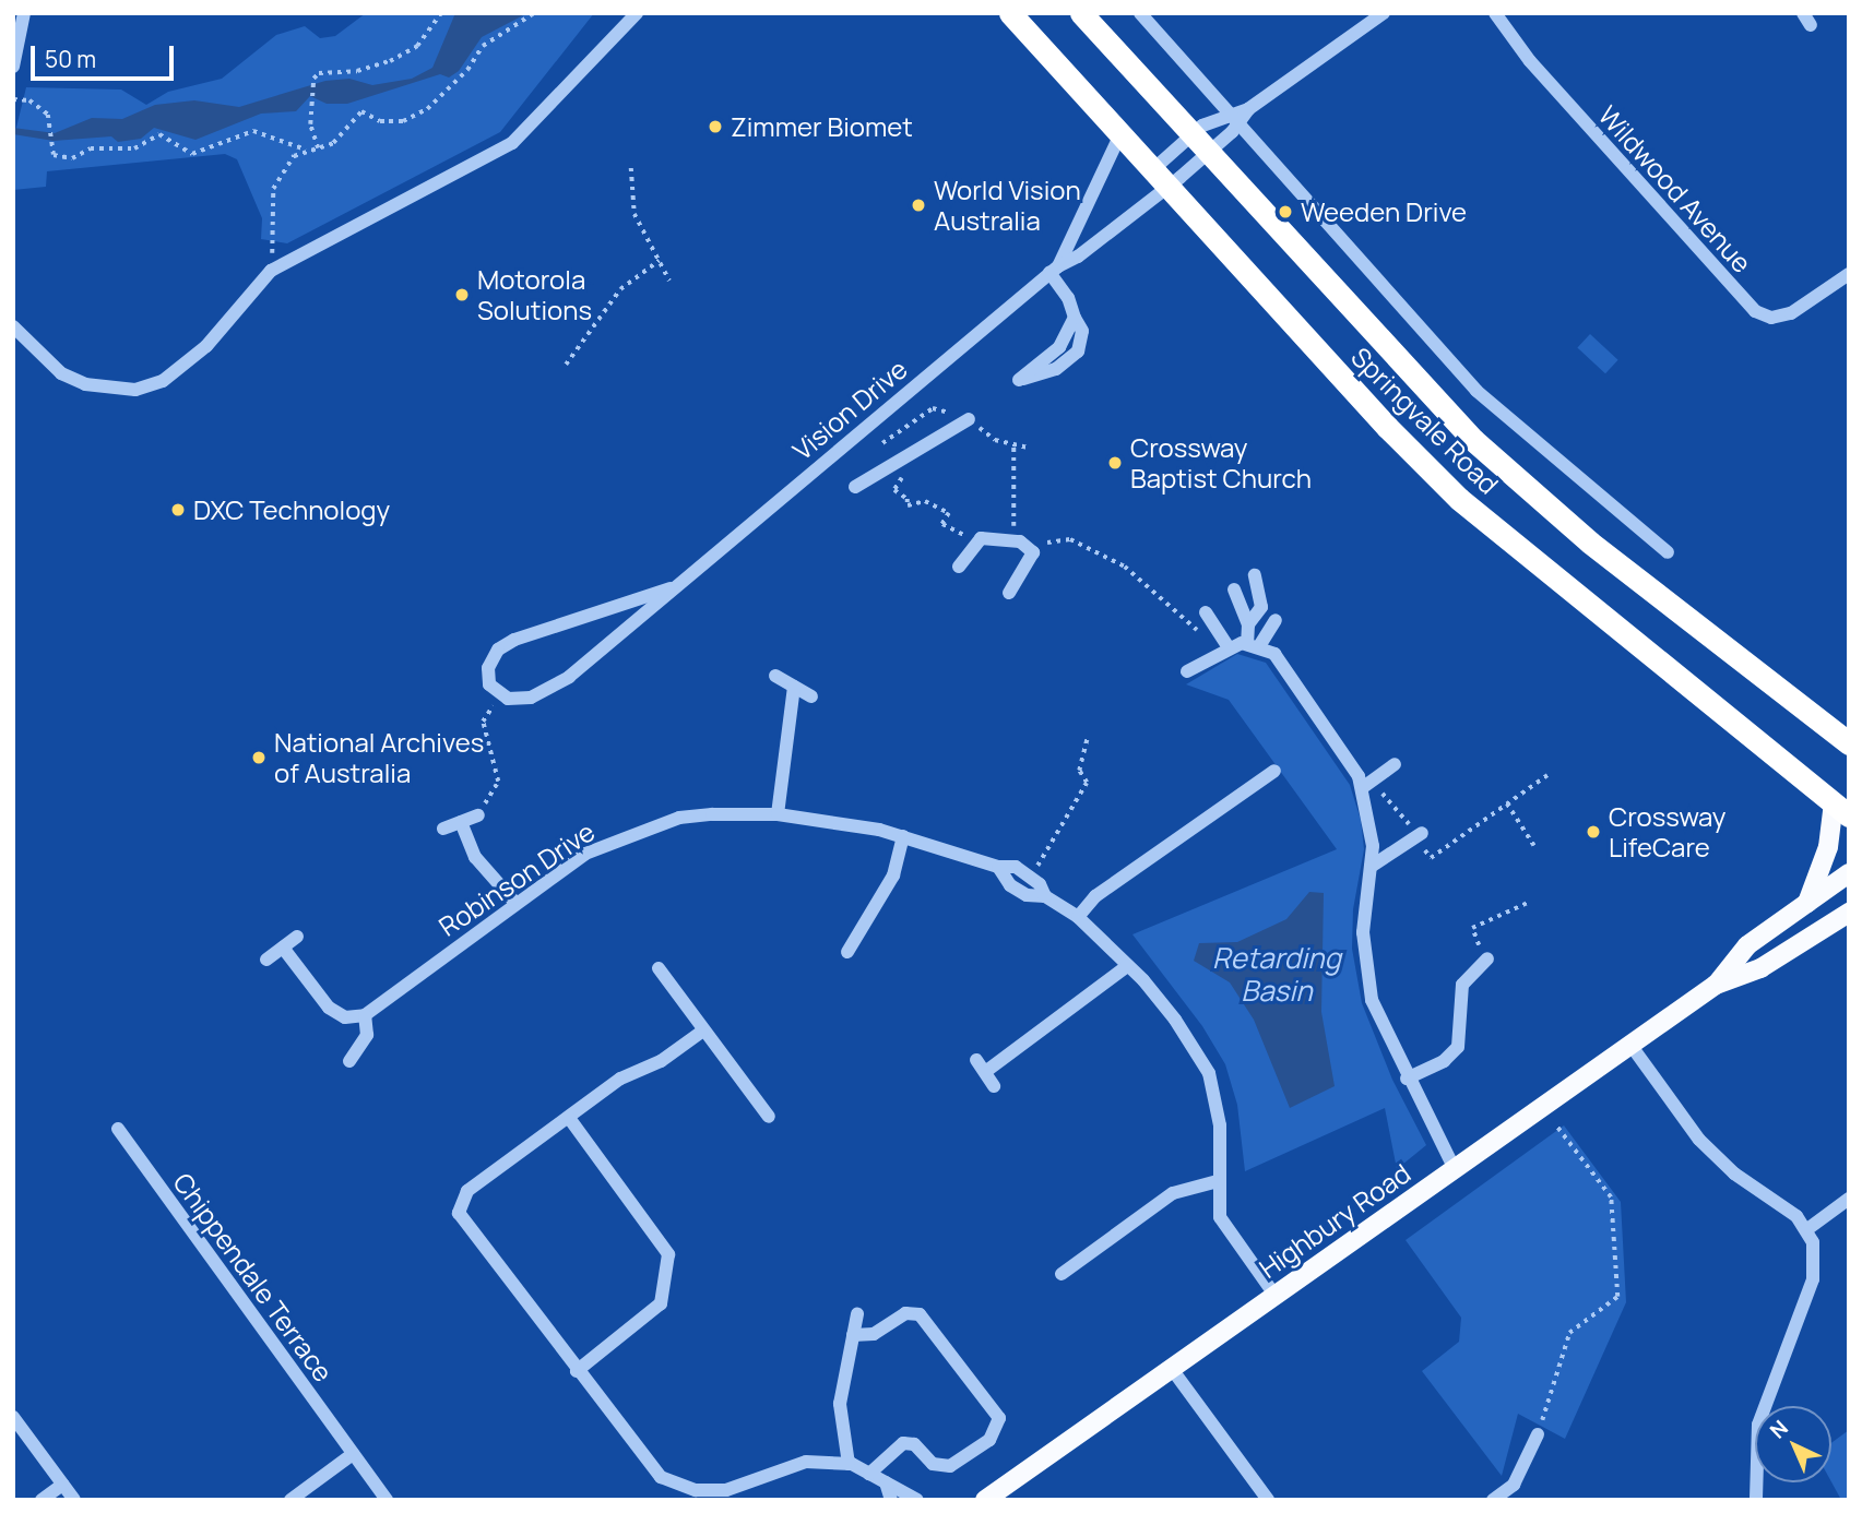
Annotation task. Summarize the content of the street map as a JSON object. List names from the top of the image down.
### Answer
{
  "streets": {
    "highway": ["Springvale Road"],
    "main road": ["Highbury Road"],
    "street": [
      "Wildwood Avenue",
      "Vision Drive",
      "Robinson Drive",
      "Chippendale Terrace"
    ]
  },
  "crossings": [
    ["Vision Drive", "Springvale Road"],
    ["Robinson Drive", "Highbury Road"]
  ],
  "water": ["Retarding Basin"],
  "places": [
    "Zimmer Biomet",
    "World Vision Australia",
    "Weeden Drive",
    "Motorola Solutions",
    "Crossway Baptist Church",
    "DXC Technology",
    "National Archives of Australia",
    "Crossway LifeCare"
  ],
  "scale_bar": "50 m",
  "north": "top left"
}
